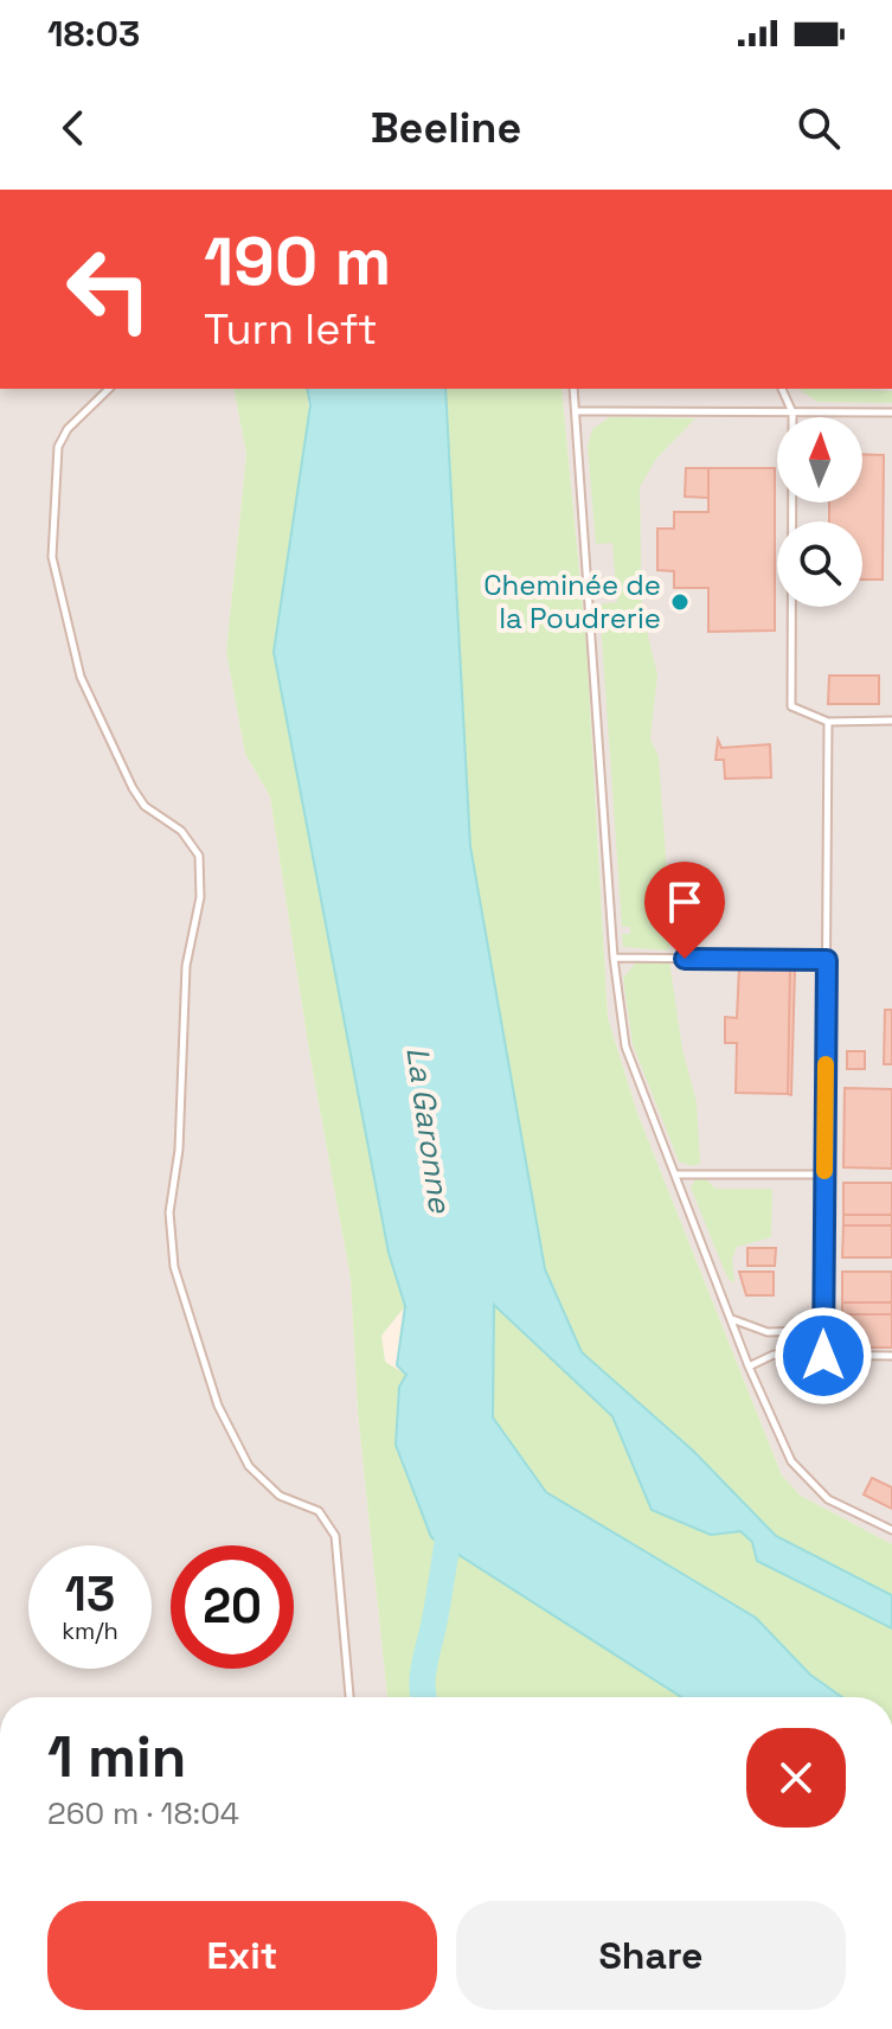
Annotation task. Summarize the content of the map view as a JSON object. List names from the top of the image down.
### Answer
{
  "water": ["La Garonne"],
  "places": ["Cheminée de la Poudrerie"],
  "north": "top",
  "page": {
    "status": "18:03",
    "header": "Beeline",
    "turn": ["190 m", "Turn left"],
    "speed": "13 km/h",
    "limit": "20",
    "heading": ["1 min", "260 m · 18:04"],
    "buttons": ["Exit", "Share"]
  }
}
